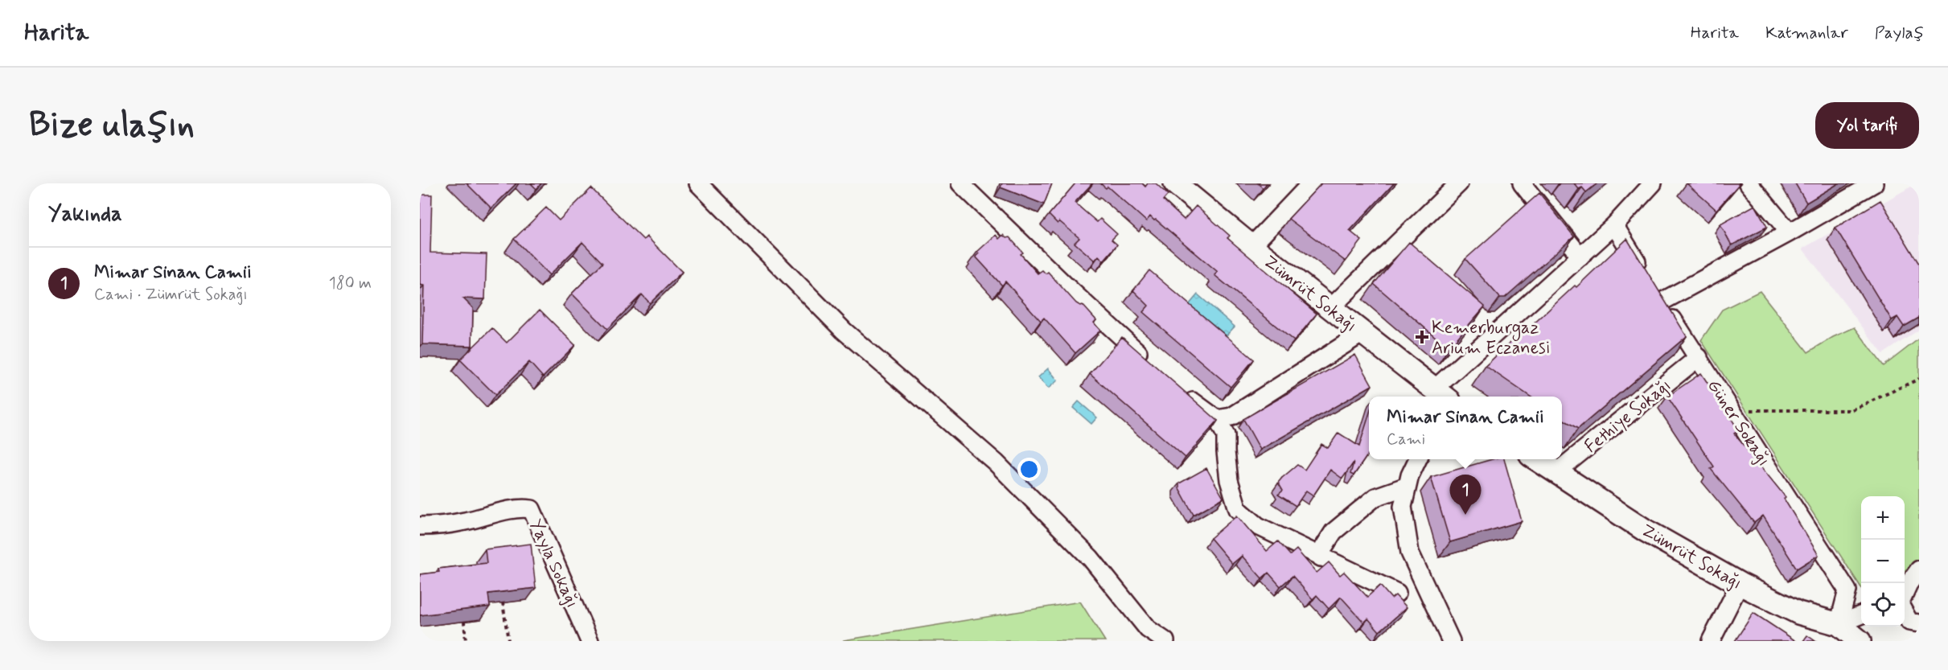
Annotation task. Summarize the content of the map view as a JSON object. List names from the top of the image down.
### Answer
{
  "streets": {
    "street": [
      "Zümrüt Sokağı",
      "Fethiye Sokağı",
      "Güner Sokağı",
      "Yayla Sokağı"
    ]
  },
  "crossings": [
    ["Zümrüt Sokağı", "Fethiye Sokağı"],
    ["Fethiye Sokağı", "Güner Sokağı"]
  ],
  "places": {
    "health": ["Kemerburgaz Arium Eczanesi"]
  },
  "page": {
    "header": "Harita",
    "nav": ["Harita", "Katmanlar", "Paylaş"],
    "buttons": "Yol tarifi",
    "title": "Bize ulaşın",
    "heading": "Yakında",
    "list": [
      {
        "mark": "1",
        "name": "Mimar Sinan Camii",
        "note": "Cami · Zümrüt Sokağı",
        "value": "180 m"
      }
    ],
    "popup": ["Mimar Sinan Camii", "Cami"],
    "pins": "1",
    "map_buttons": ["+", "−"]
  }
}
